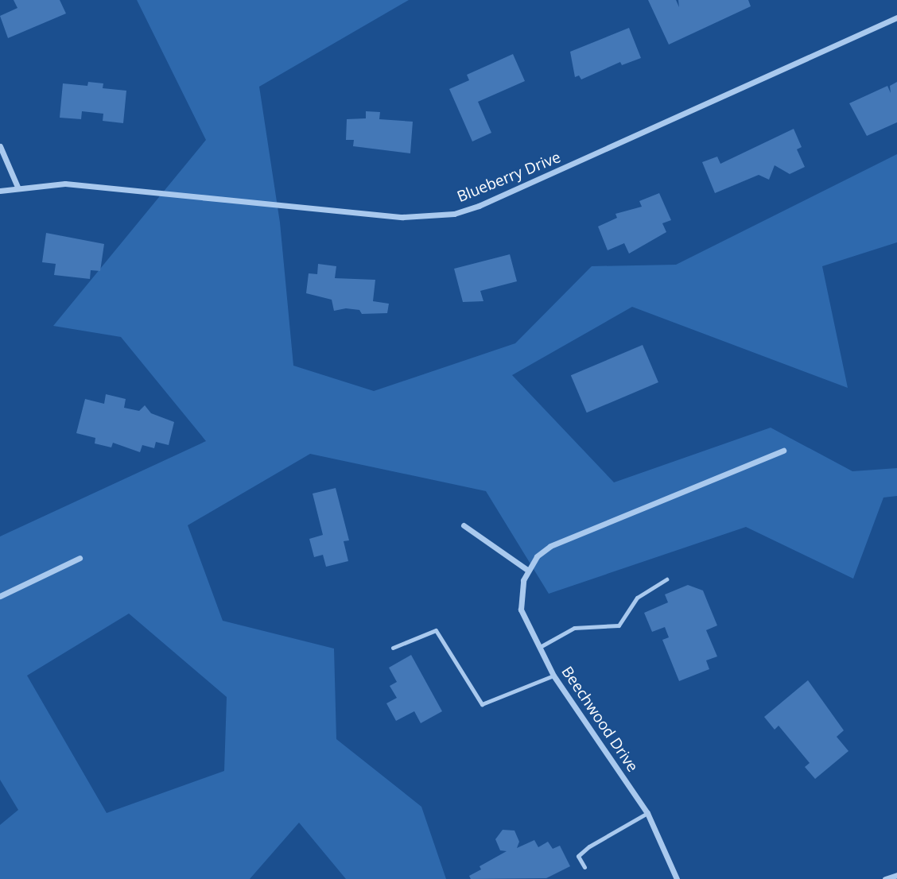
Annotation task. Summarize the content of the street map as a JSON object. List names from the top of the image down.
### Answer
{
  "streets": {
    "street": ["Blueberry Drive", "Beechwood Drive"]
  }
}
